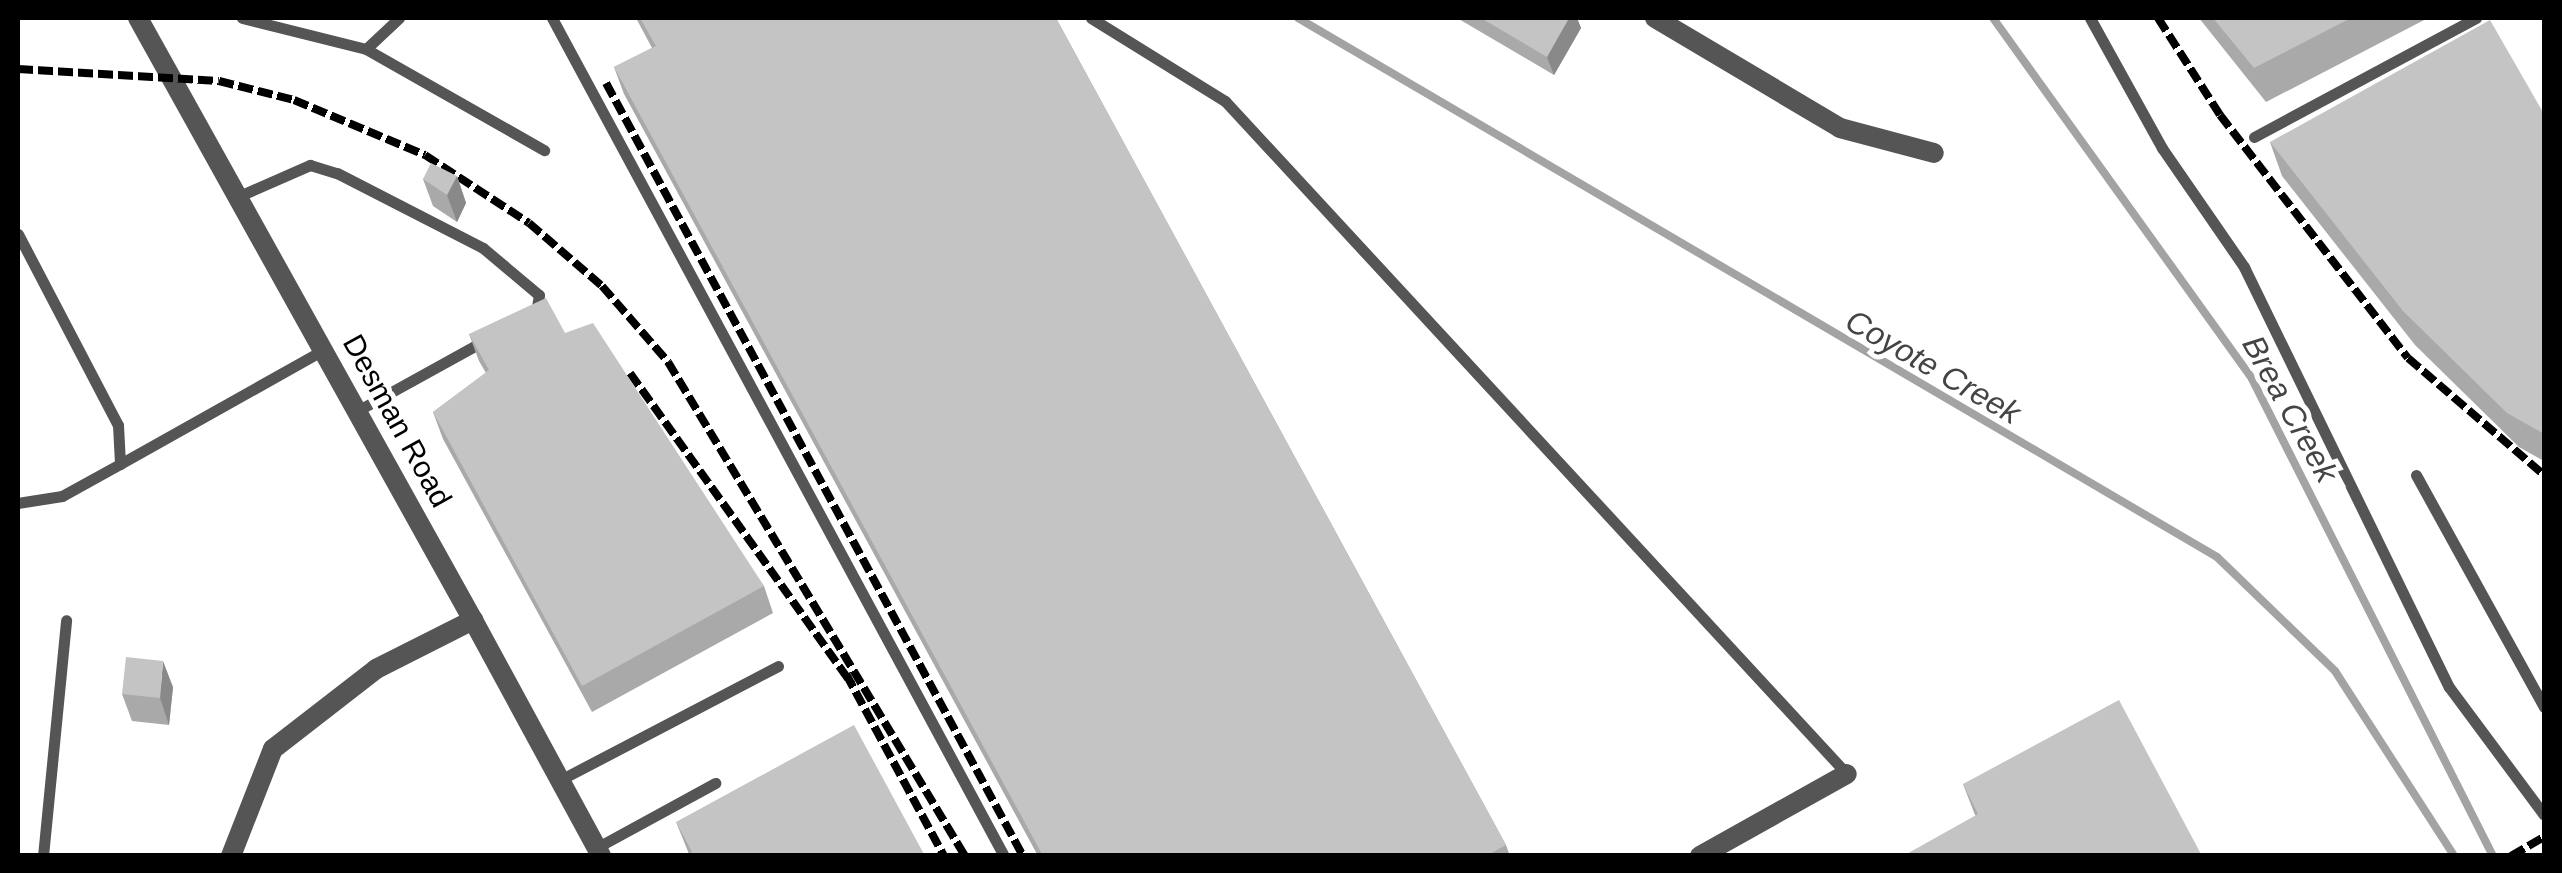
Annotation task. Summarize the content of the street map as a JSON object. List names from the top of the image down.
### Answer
{
  "streets": {
    "street": ["Desman Road"]
  },
  "water": ["Coyote Creek", "Brea Creek"]
}
